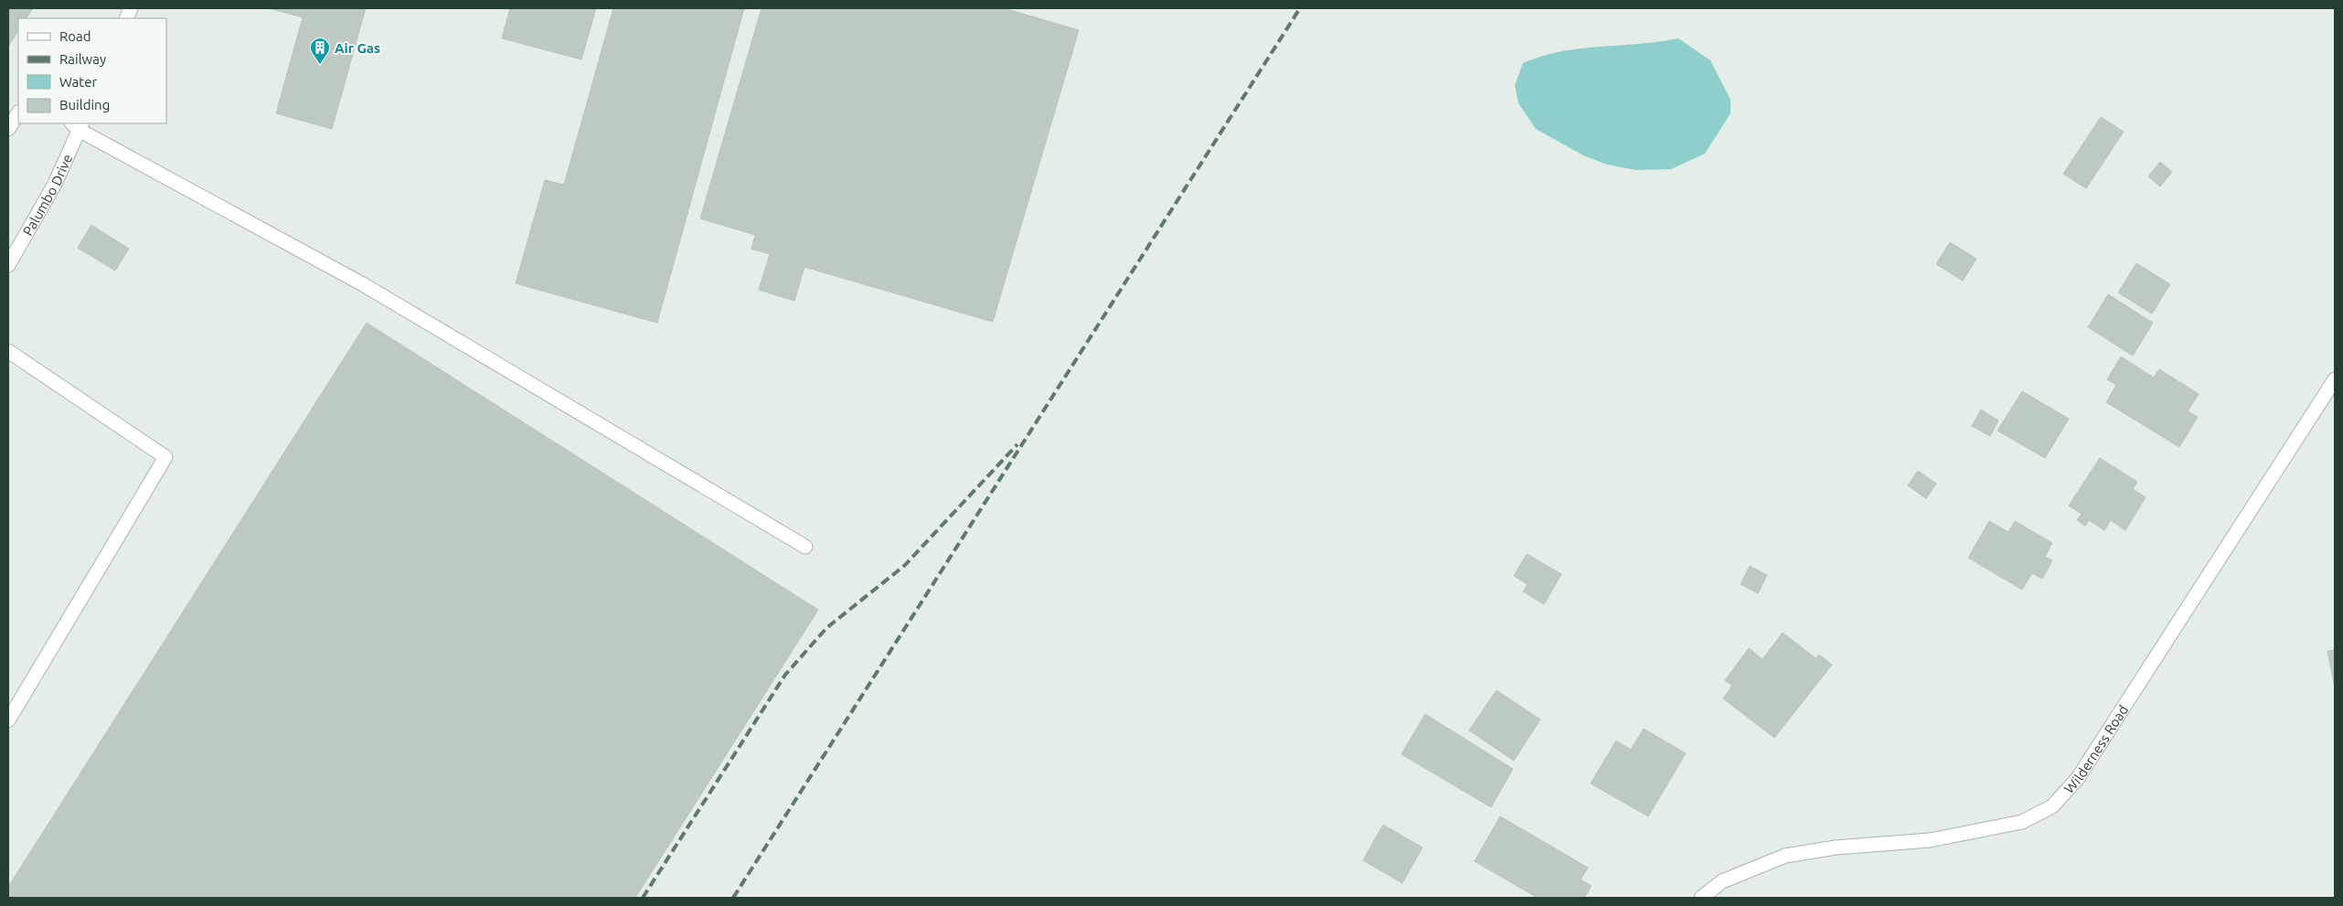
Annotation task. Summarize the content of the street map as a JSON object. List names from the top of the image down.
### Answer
{
  "streets": {
    "street": ["Palumbo Drive", "Wilderness Road"]
  },
  "places": {
    "building": ["Air Gas"]
  },
  "legend": [
    "Road",
    "Railway",
    "Water",
    "Building"
  ]
}
